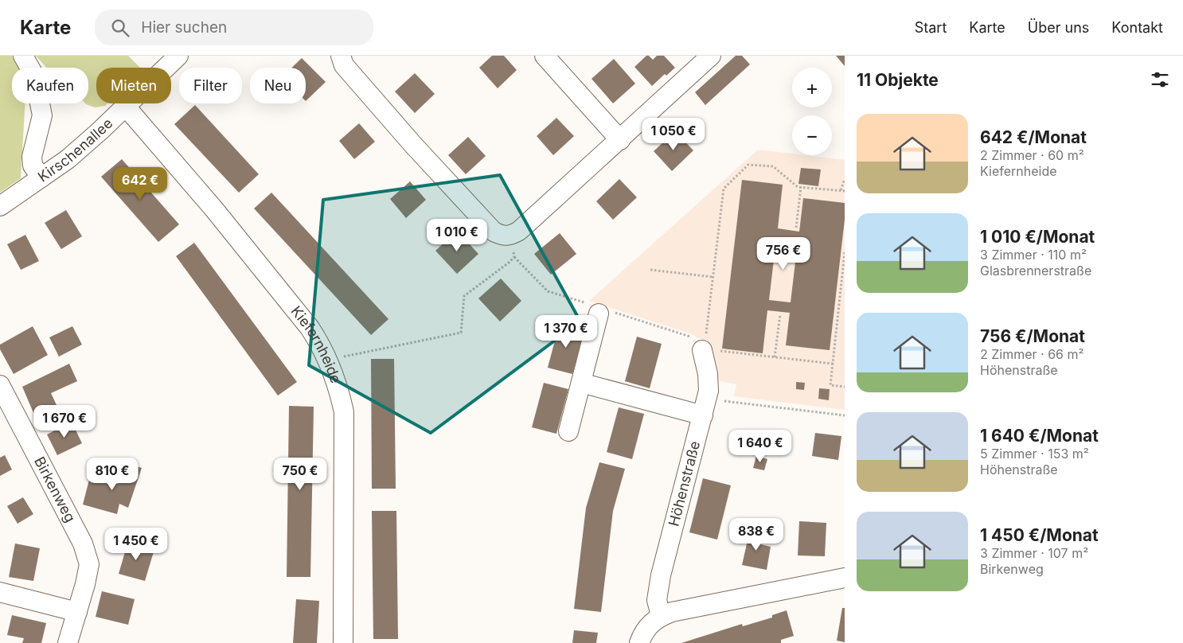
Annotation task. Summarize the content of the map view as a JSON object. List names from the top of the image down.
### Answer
{
  "streets": {
    "street": [
      "Kirschenallee",
      "Kiefernheide",
      "Höhenstraße",
      "Birkenweg"
    ]
  },
  "crossings": [
    ["Kirschenallee", "Kiefernheide"]
  ],
  "page": {
    "header": "Karte",
    "search": "Hier suchen",
    "nav": [
      "Start",
      "Karte",
      "Über uns",
      "Kontakt"
    ],
    "heading": "11 Objekte",
    "map_buttons": ["+", "−"],
    "chip": [
      "Kaufen",
      "Mieten",
      "Filter",
      "Neu"
    ],
    "list": [
      {
        "name": "642 €/Monat",
        "note": "2 Zimmer · 60 m² · Kiefernheide"
      },
      {
        "name": "1 010 €/Monat",
        "note": "3 Zimmer · 110 m² · Glasbrennerstraße"
      },
      {
        "name": "756 €/Monat",
        "note": "2 Zimmer · 66 m² · Höhenstraße"
      },
      {
        "name": "1 640 €/Monat",
        "note": "5 Zimmer · 153 m² · Höhenstraße"
      },
      {
        "name": "1 450 €/Monat",
        "note": "3 Zimmer · 107 m² · Birkenweg"
      }
    ],
    "price": [
      "1 050 €",
      "642 €",
      "1 010 €",
      "756 €",
      "1 370 €",
      "1 670 €",
      "1 640 €",
      "810 €",
      "750 €",
      "838 €",
      "1 450 €"
    ]
  }
}
